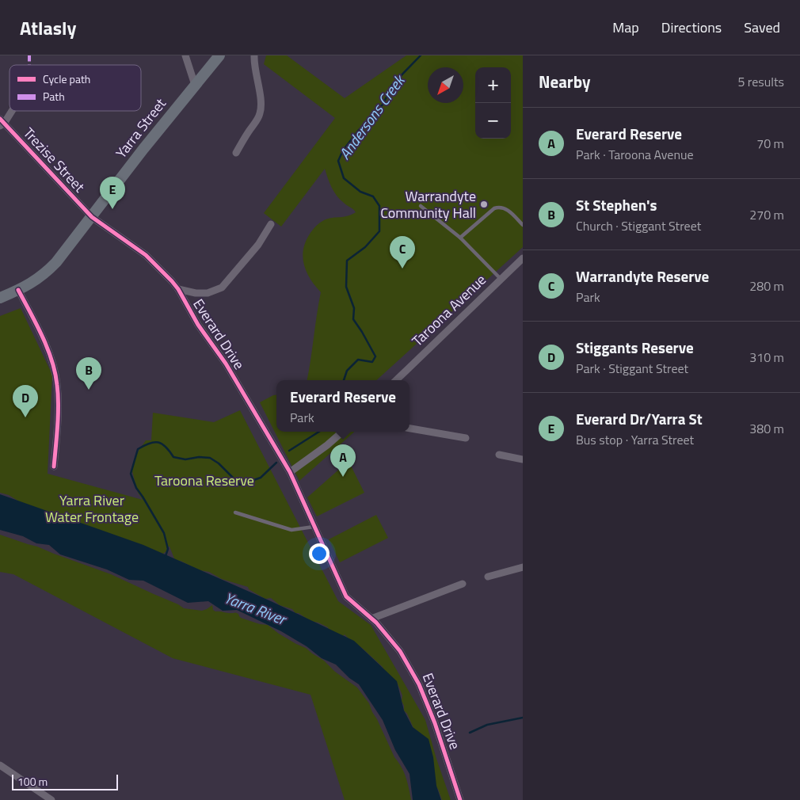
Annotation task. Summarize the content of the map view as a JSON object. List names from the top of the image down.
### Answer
{
  "streets": {
    "main road": ["Yarra Street"],
    "street": ["Trezise Street", "Taroona Avenue", "Everard Drive"]
  },
  "crossings": [
    ["Yarra Street", "Trezise Street"],
    ["Yarra Street", "Everard Drive"],
    ["Trezise Street", "Everard Drive"]
  ],
  "water": ["Andersons Creek", "Yarra River"],
  "parks": ["Taroona Reserve", "Yarra River Water Frontage"],
  "places": ["Warrandyte Community Hall"],
  "legend": ["Cycle path", "Path"],
  "scale_bar": "100 m",
  "north": "bottom left",
  "page": {
    "header": "Atlasly",
    "nav": ["Map", "Directions", "Saved"],
    "heading": ["Nearby", "5 results"],
    "map_buttons": ["+", "−"],
    "list": [
      {
        "mark": "A",
        "name": "Everard Reserve",
        "note": "Park · Taroona Avenue",
        "value": "70 m"
      },
      {
        "mark": "B",
        "name": "St Stephen's",
        "note": "Church · Stiggant Street",
        "value": "270 m"
      },
      {
        "mark": "C",
        "name": "Warrandyte Reserve",
        "note": "Park",
        "value": "280 m"
      },
      {
        "mark": "D",
        "name": "Stiggants Reserve",
        "note": "Park · Stiggant Street",
        "value": "310 m"
      },
      {
        "mark": "E",
        "name": "Everard Dr/Yarra St",
        "note": "Bus stop · Yarra Street",
        "value": "380 m"
      }
    ],
    "pins": [
      "E",
      "C",
      "B",
      "D",
      "A"
    ],
    "popup": ["Everard Reserve", "Park"],
    "scale": "100 m"
  }
}
